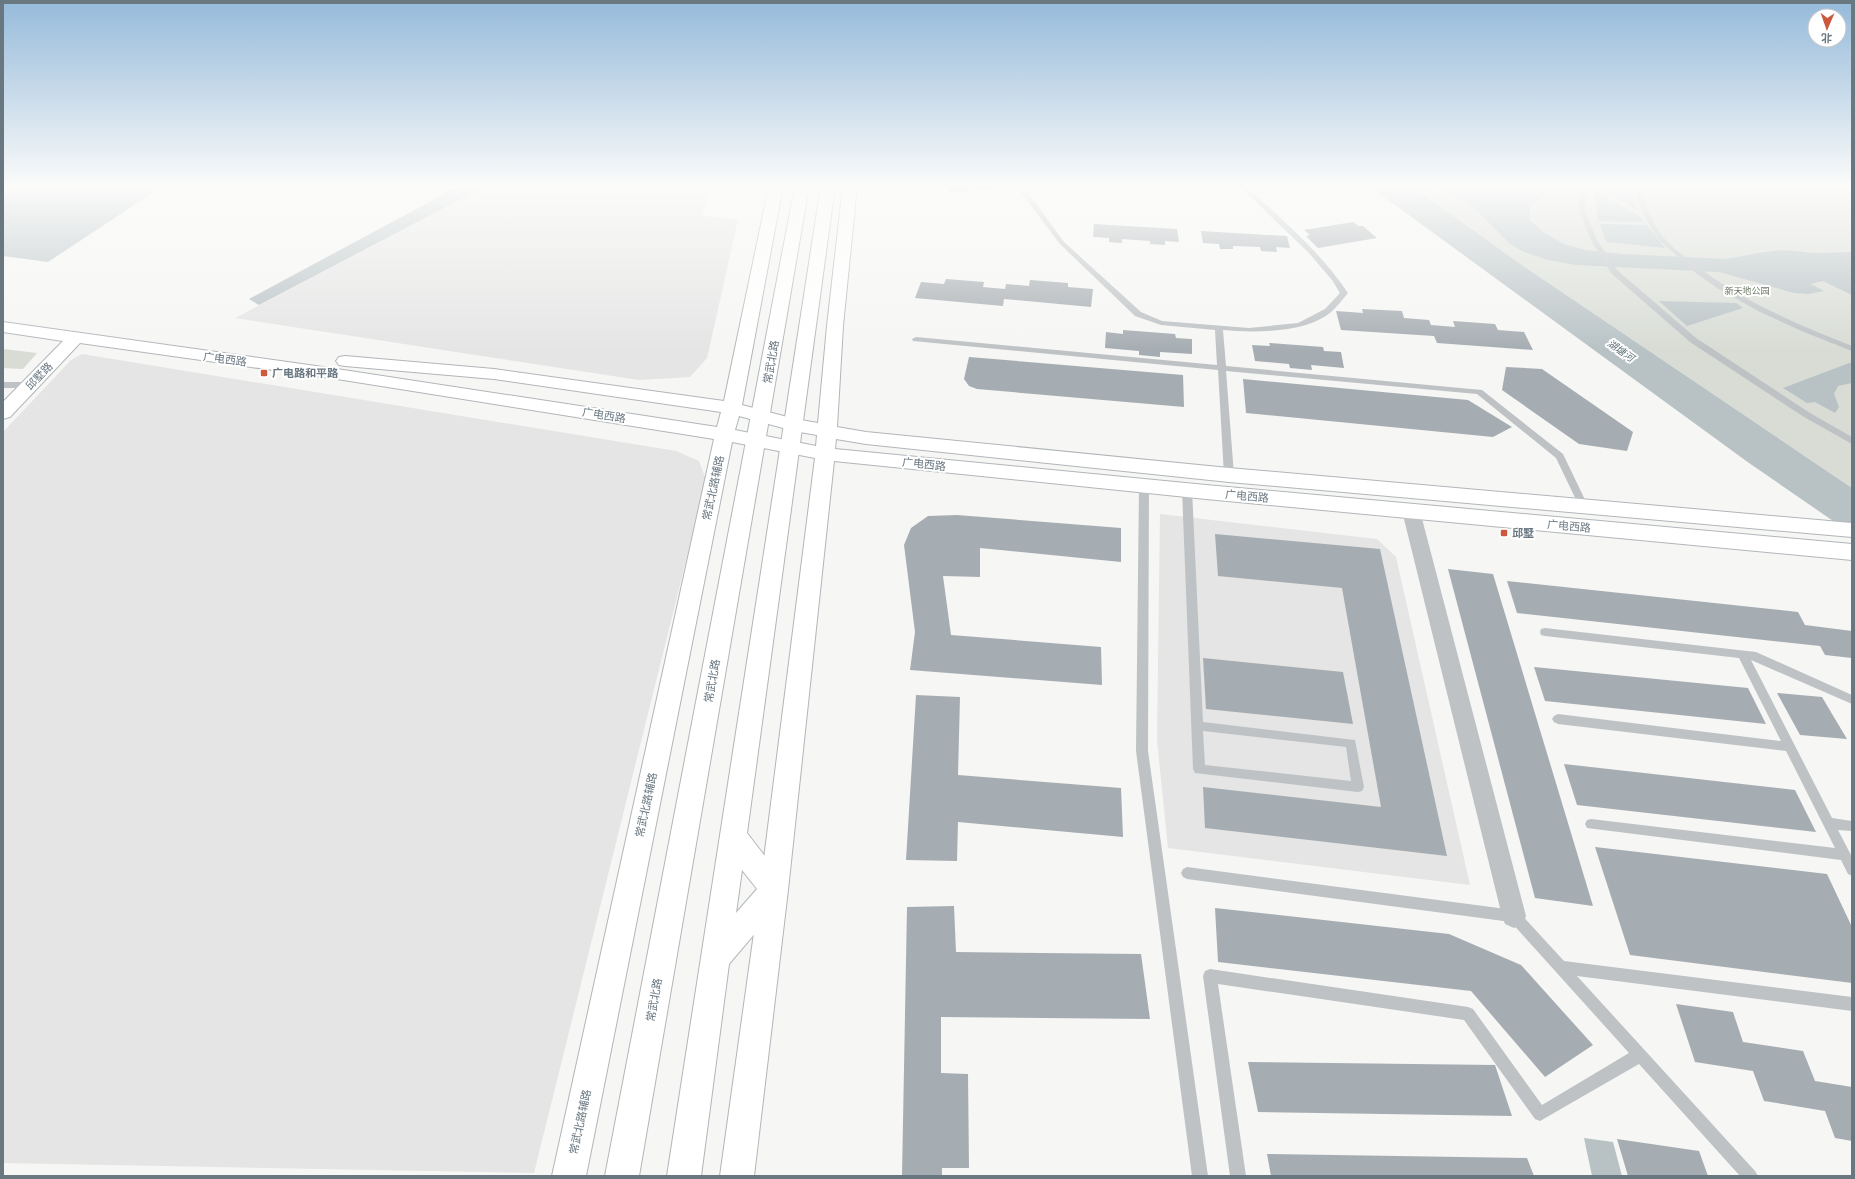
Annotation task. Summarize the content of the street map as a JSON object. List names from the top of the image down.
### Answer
{
  "streets": {
    "main road": [
      "广电西路",
      "常武北路",
      "邱墅路",
      "常武北路辅路"
    ]
  },
  "crossings": [
    ["广电西路", "常武北路"],
    ["广电西路", "邱墅路"],
    ["广电西路", "常武北路辅路"]
  ],
  "water": ["湖塘河"],
  "parks": ["新天地公园"],
  "places": {
    "transit": ["广电路和平路", "邱墅"]
  },
  "north": "bottom"
}
